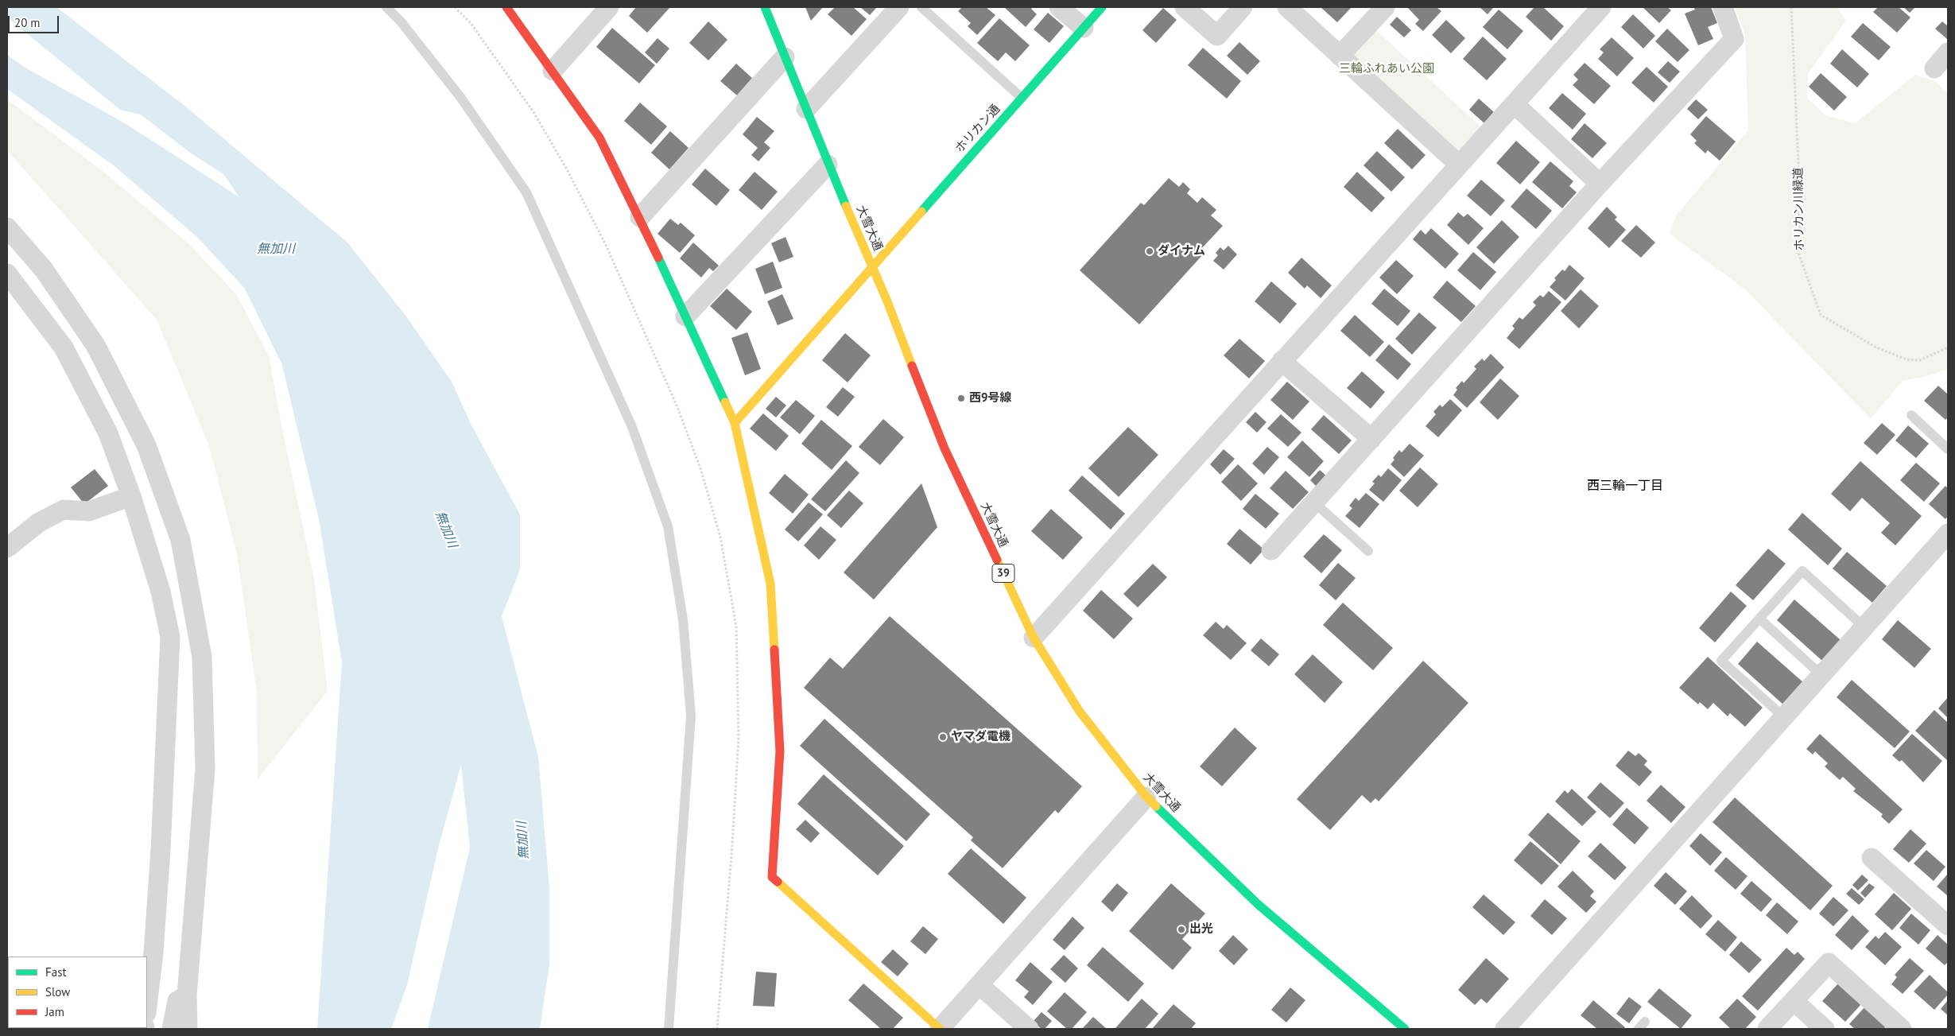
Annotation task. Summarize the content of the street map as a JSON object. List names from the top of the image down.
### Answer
{
  "streets": {
    "main road": ["ホリカン通", "大雪大通", "39"],
    "path": ["ホリカン川緑道"]
  },
  "crossings": [
    ["ホリカン通", "大雪大通"]
  ],
  "districts": ["西三輪一丁目"],
  "water": ["無加川"],
  "parks": ["三輪ふれあい公園"],
  "places": [
    "ダイナム",
    "西9号線",
    "ヤマダ電機",
    "出光"
  ],
  "legend": ["Fast", "Slow", "Jam"],
  "scale_bar": "20 m"
}
